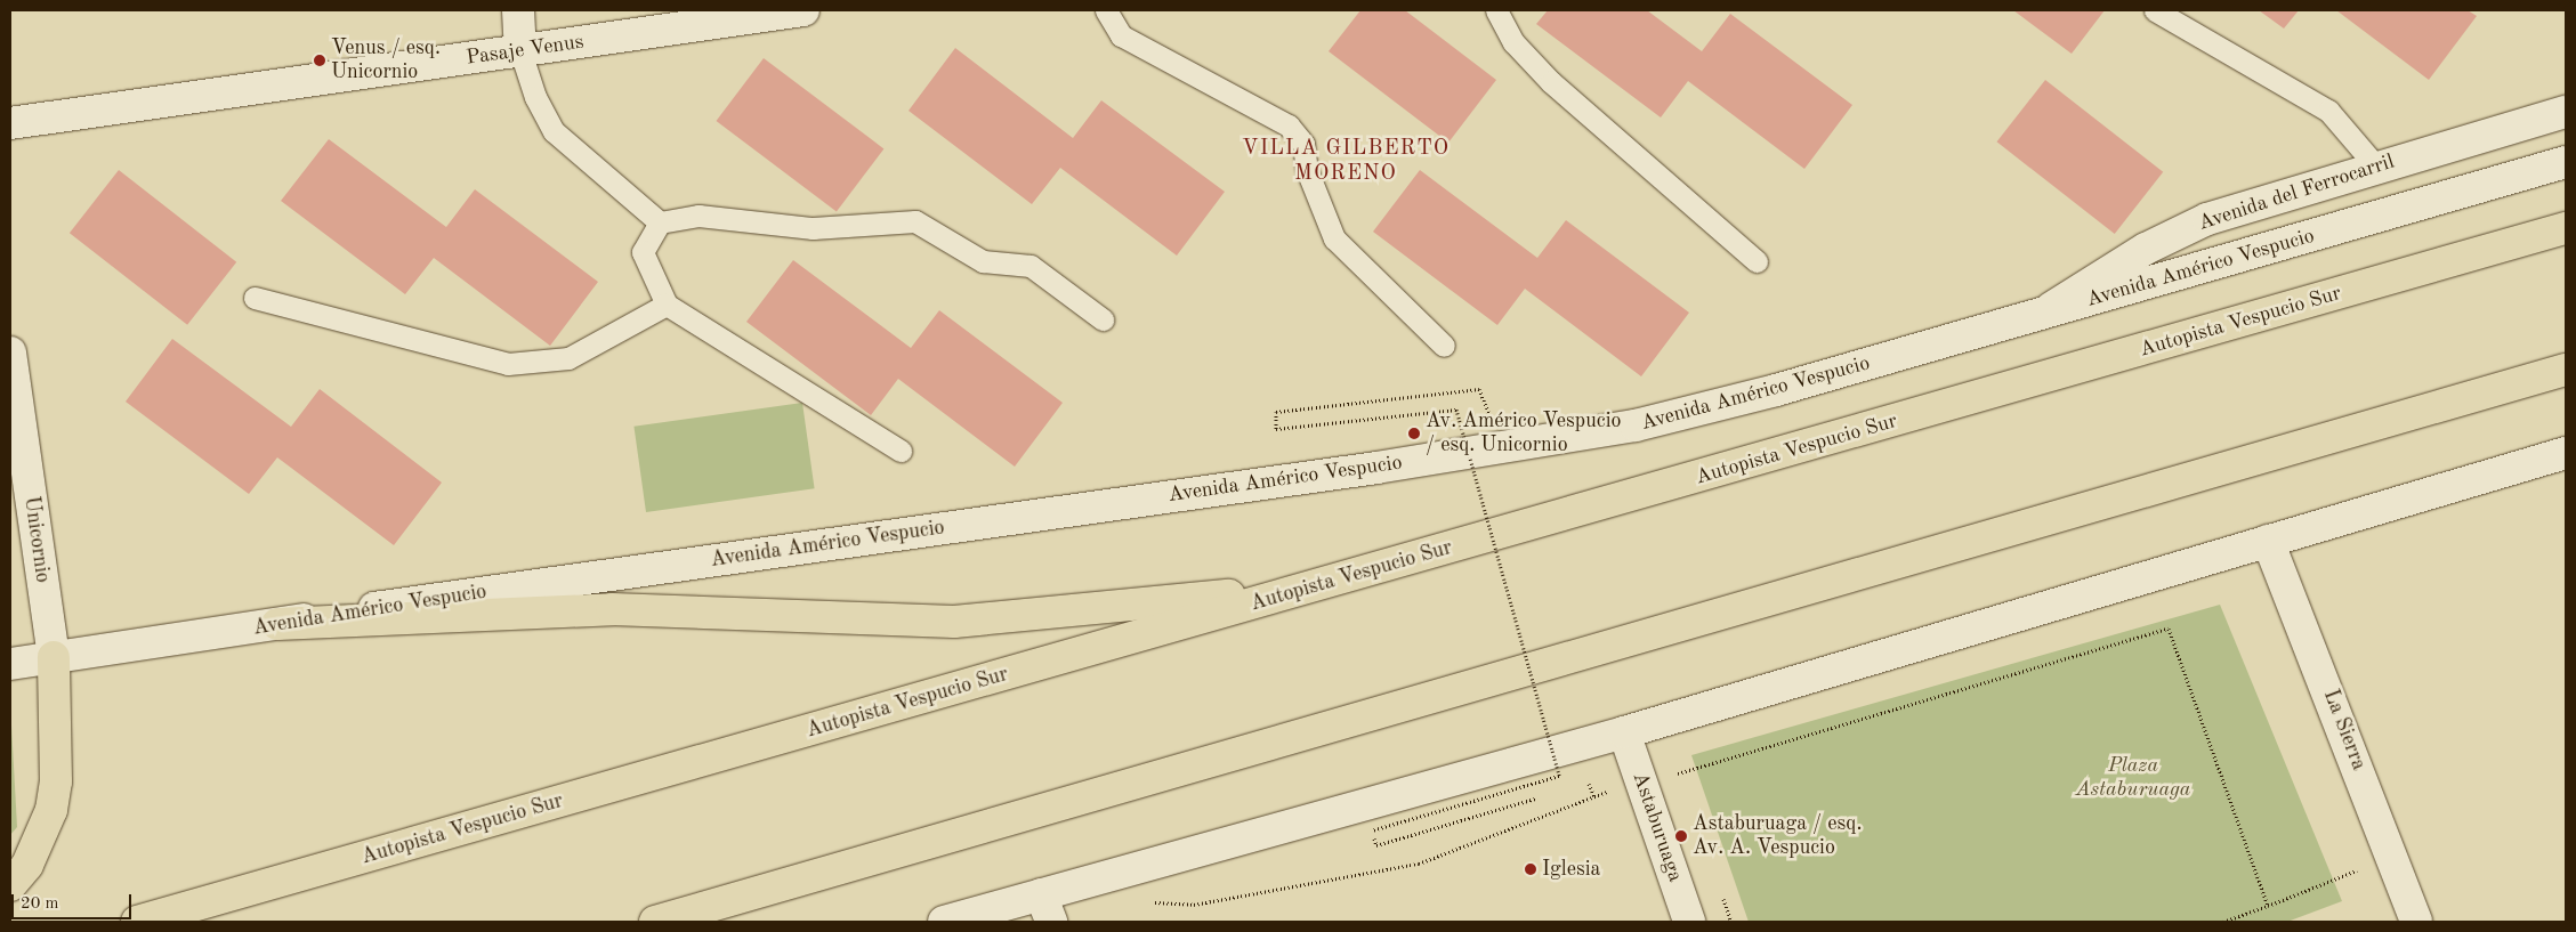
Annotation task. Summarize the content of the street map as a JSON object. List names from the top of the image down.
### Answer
{
  "streets": {
    "highway": ["Autopista Vespucio Sur"],
    "main road": [
      "Pasaje Venus",
      "Avenida del Ferrocarril",
      "Avenida Américo Vespucio",
      "Unicornio",
      "La Sierra",
      "Astaburuaga"
    ]
  },
  "crossings": [
    ["Avenida del Ferrocarril", "Avenida Américo Vespucio"],
    ["Avenida Américo Vespucio", "Unicornio"]
  ],
  "districts": ["VILLA GILBERTO MORENO"],
  "parks": ["Plaza Astaburuaga"],
  "places": [
    "Venus / esq. Unicornio",
    "Av. Américo Vespucio / esq. Unicornio",
    "Astaburuaga / esq. Av. A. Vespucio",
    "Iglesia"
  ],
  "scale_bar": "20 m"
}
